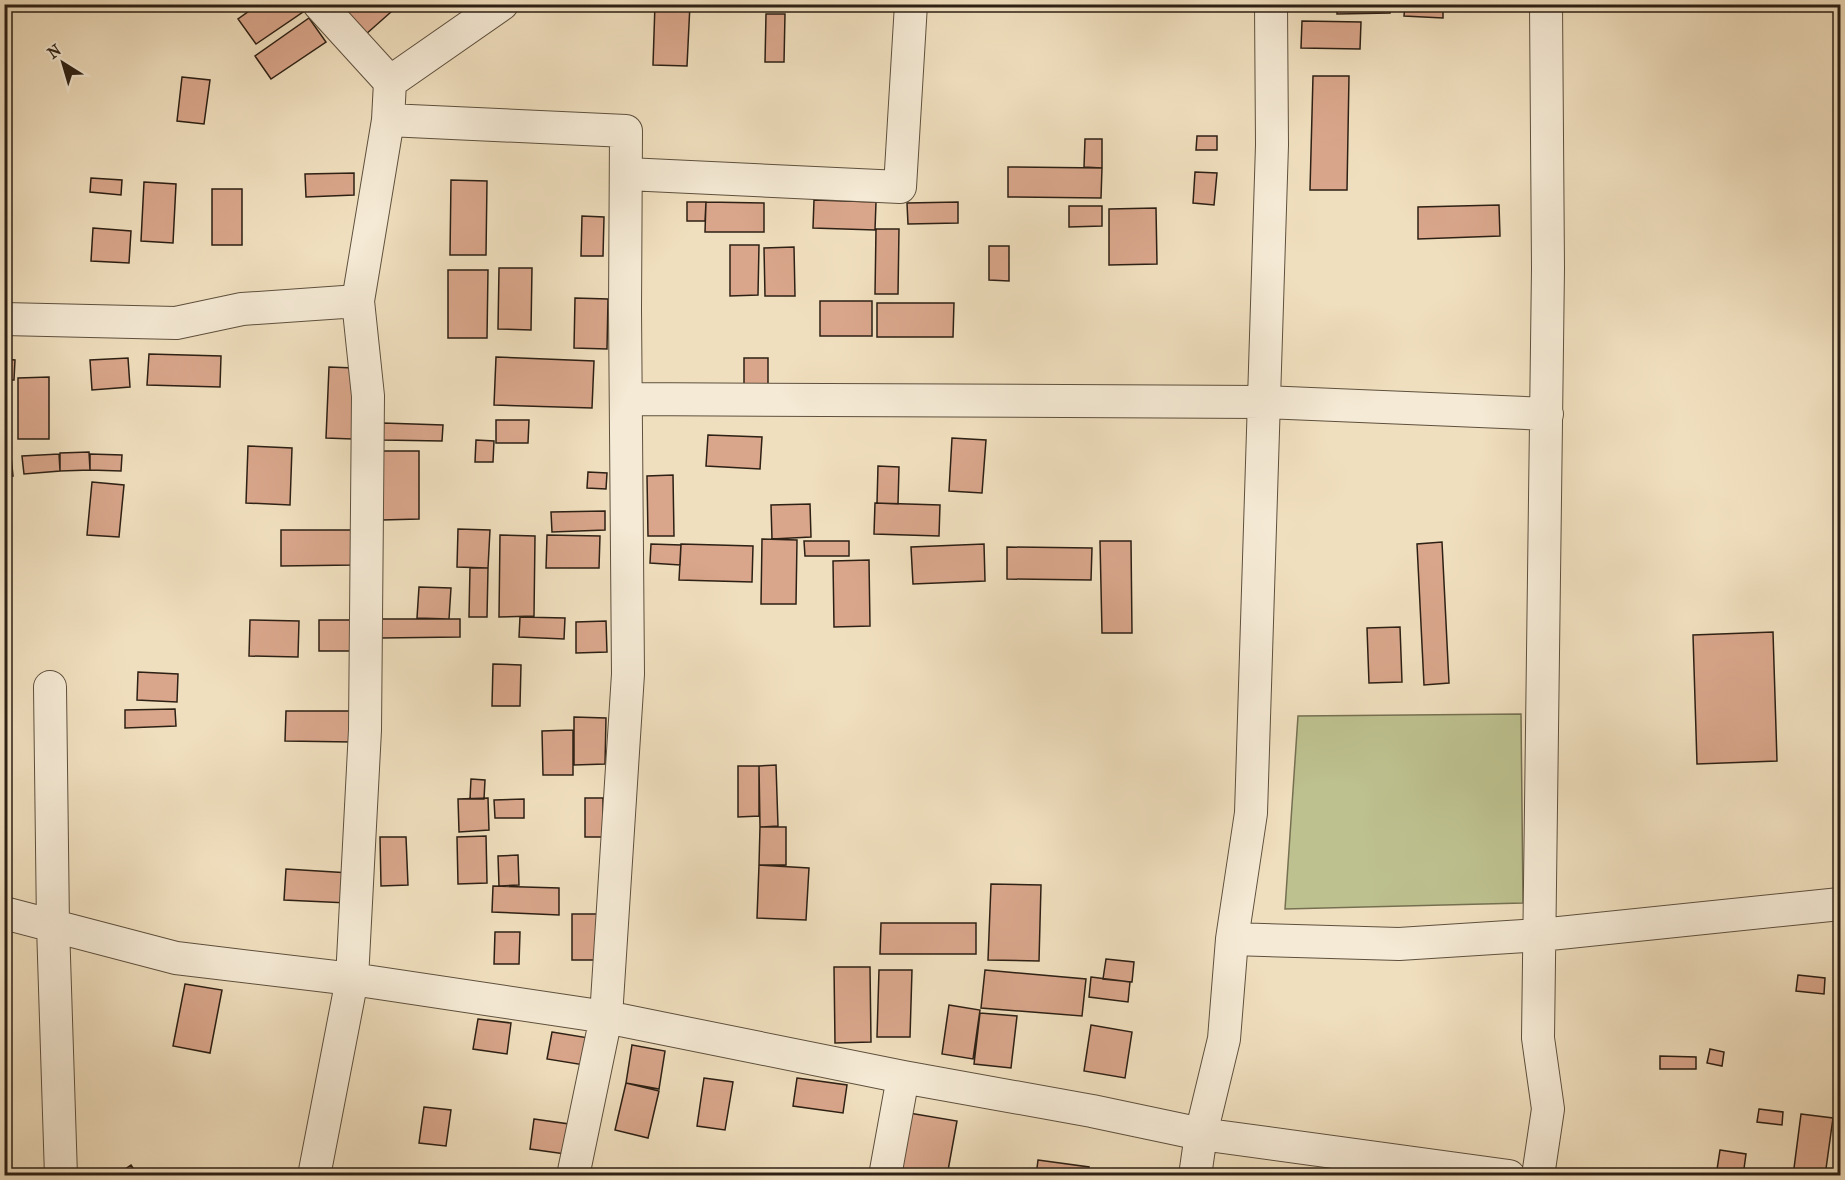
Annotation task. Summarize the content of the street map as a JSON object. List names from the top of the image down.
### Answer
{
  "north": "top left"
}
